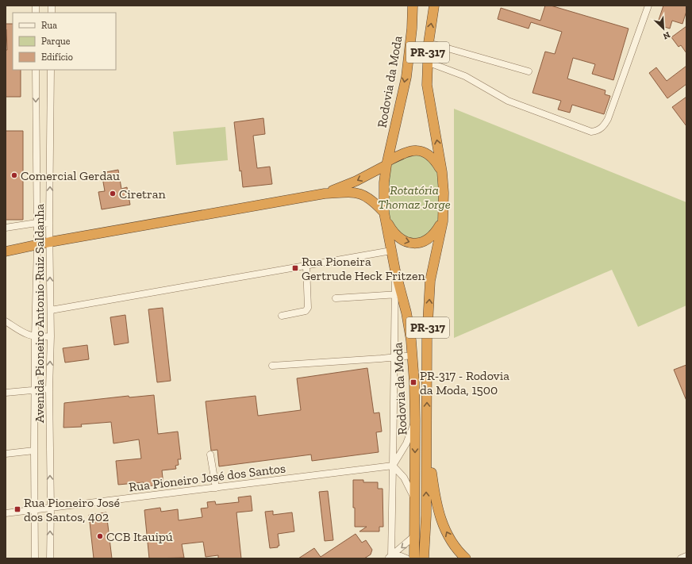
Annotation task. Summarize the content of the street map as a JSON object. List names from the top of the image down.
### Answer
{
  "streets": {
    "highway": ["PR-317", "Rodovia da Moda"],
    "street": ["Avenida Pioneiro Antonio Ruiz Saldanha", "Rua Pioneiro José dos Santos"]
  },
  "crossings": [
    ["PR-317", "Rodovia da Moda"],
    ["Avenida Pioneiro Antonio Ruiz Saldanha", "Rua Pioneiro José dos Santos"]
  ],
  "parks": ["Rotatória Thomaz Jorge"],
  "places": {
    "other": ["Comercial Gerdau", "Ciretran", "CCB Itauipú"],
    "transit": ["Rua Pioneira Gertrude Heck Fritzen", "PR-317 - Rodovia da Moda, 1500", "Rua Pioneiro José dos Santos, 402"]
  },
  "legend": ["Rua", "Parque", "Edifício"],
  "north": "bottom right"
}
